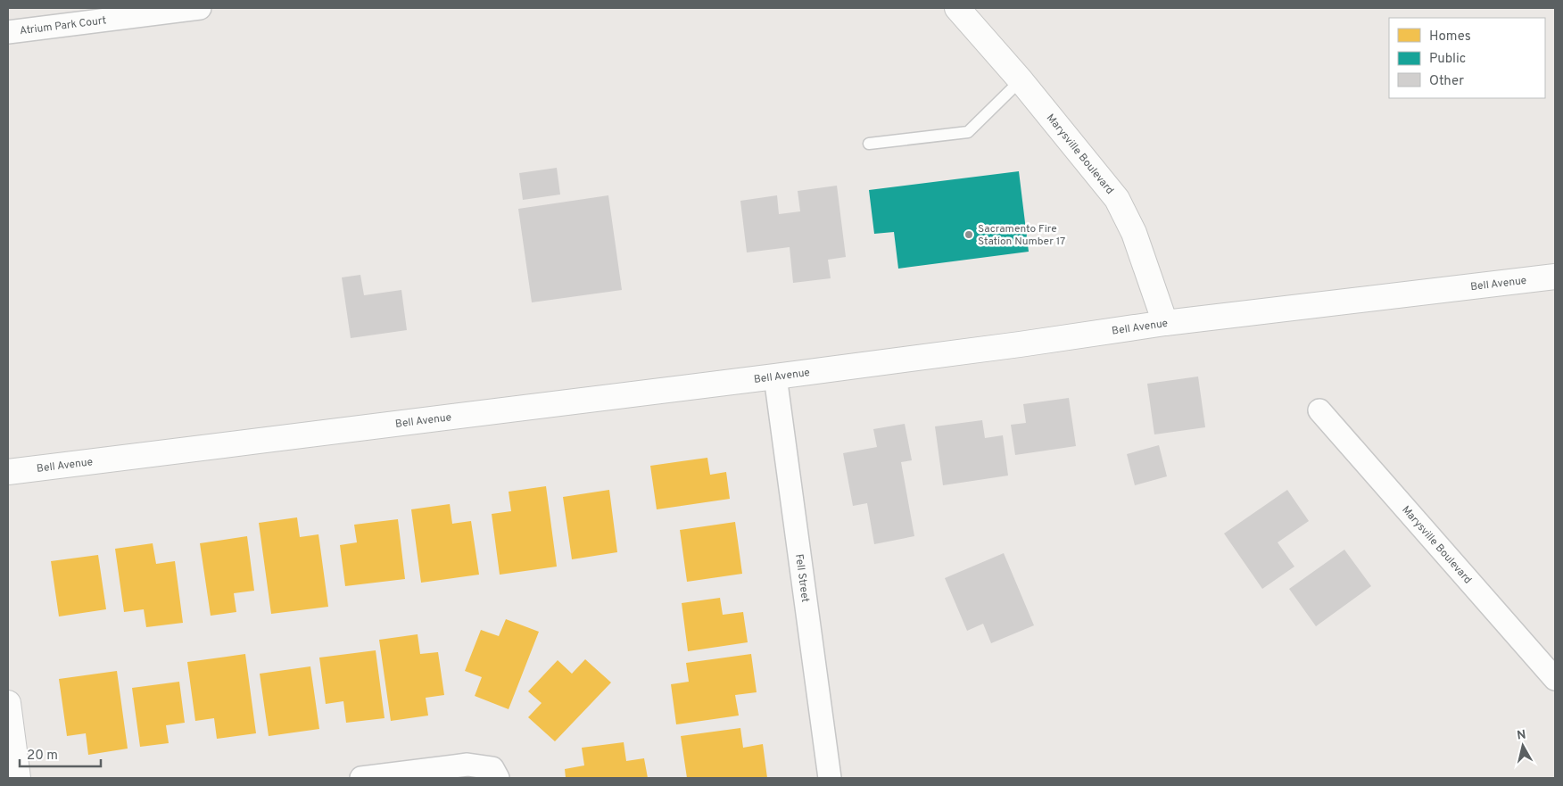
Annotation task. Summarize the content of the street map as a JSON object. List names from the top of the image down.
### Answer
{
  "streets": {
    "main road": ["Marysville Boulevard", "Bell Avenue"],
    "street": ["Atrium Park Court", "Fell Street"]
  },
  "crossings": [
    ["Marysville Boulevard", "Bell Avenue"],
    ["Bell Avenue", "Fell Street"]
  ],
  "places": ["Sacramento Fire Station Number 17"],
  "legend": ["Homes", "Public", "Other"],
  "scale_bar": "20 m",
  "north": "top"
}
